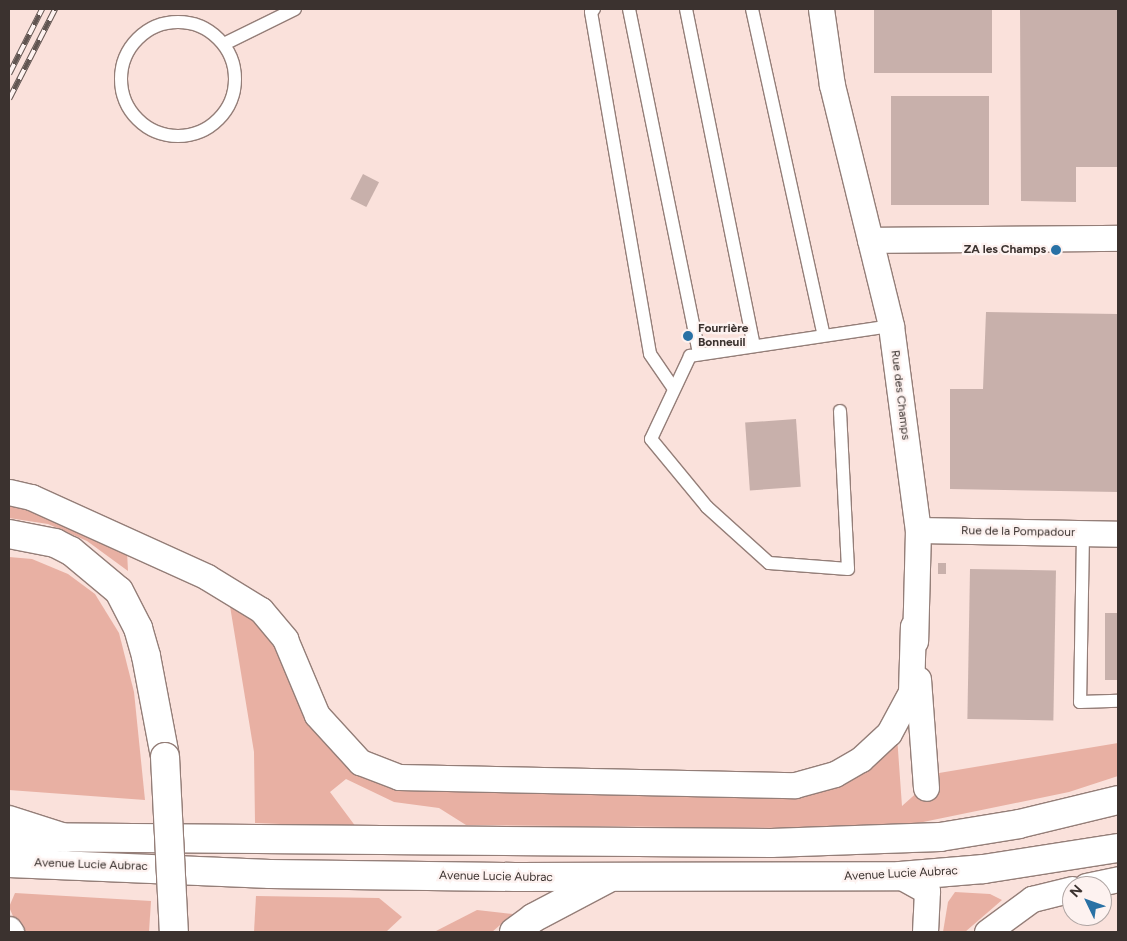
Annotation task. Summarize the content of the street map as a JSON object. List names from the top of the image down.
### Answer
{
  "streets": {
    "main road": ["Avenue Lucie Aubrac"],
    "street": ["Rue des Champs", "Rue de la Pompadour"]
  },
  "crossings": [
    ["Rue des Champs", "Rue de la Pompadour"]
  ],
  "places": ["ZA les Champs", "Fourrière Bonneuil"],
  "north": "top left"
}
